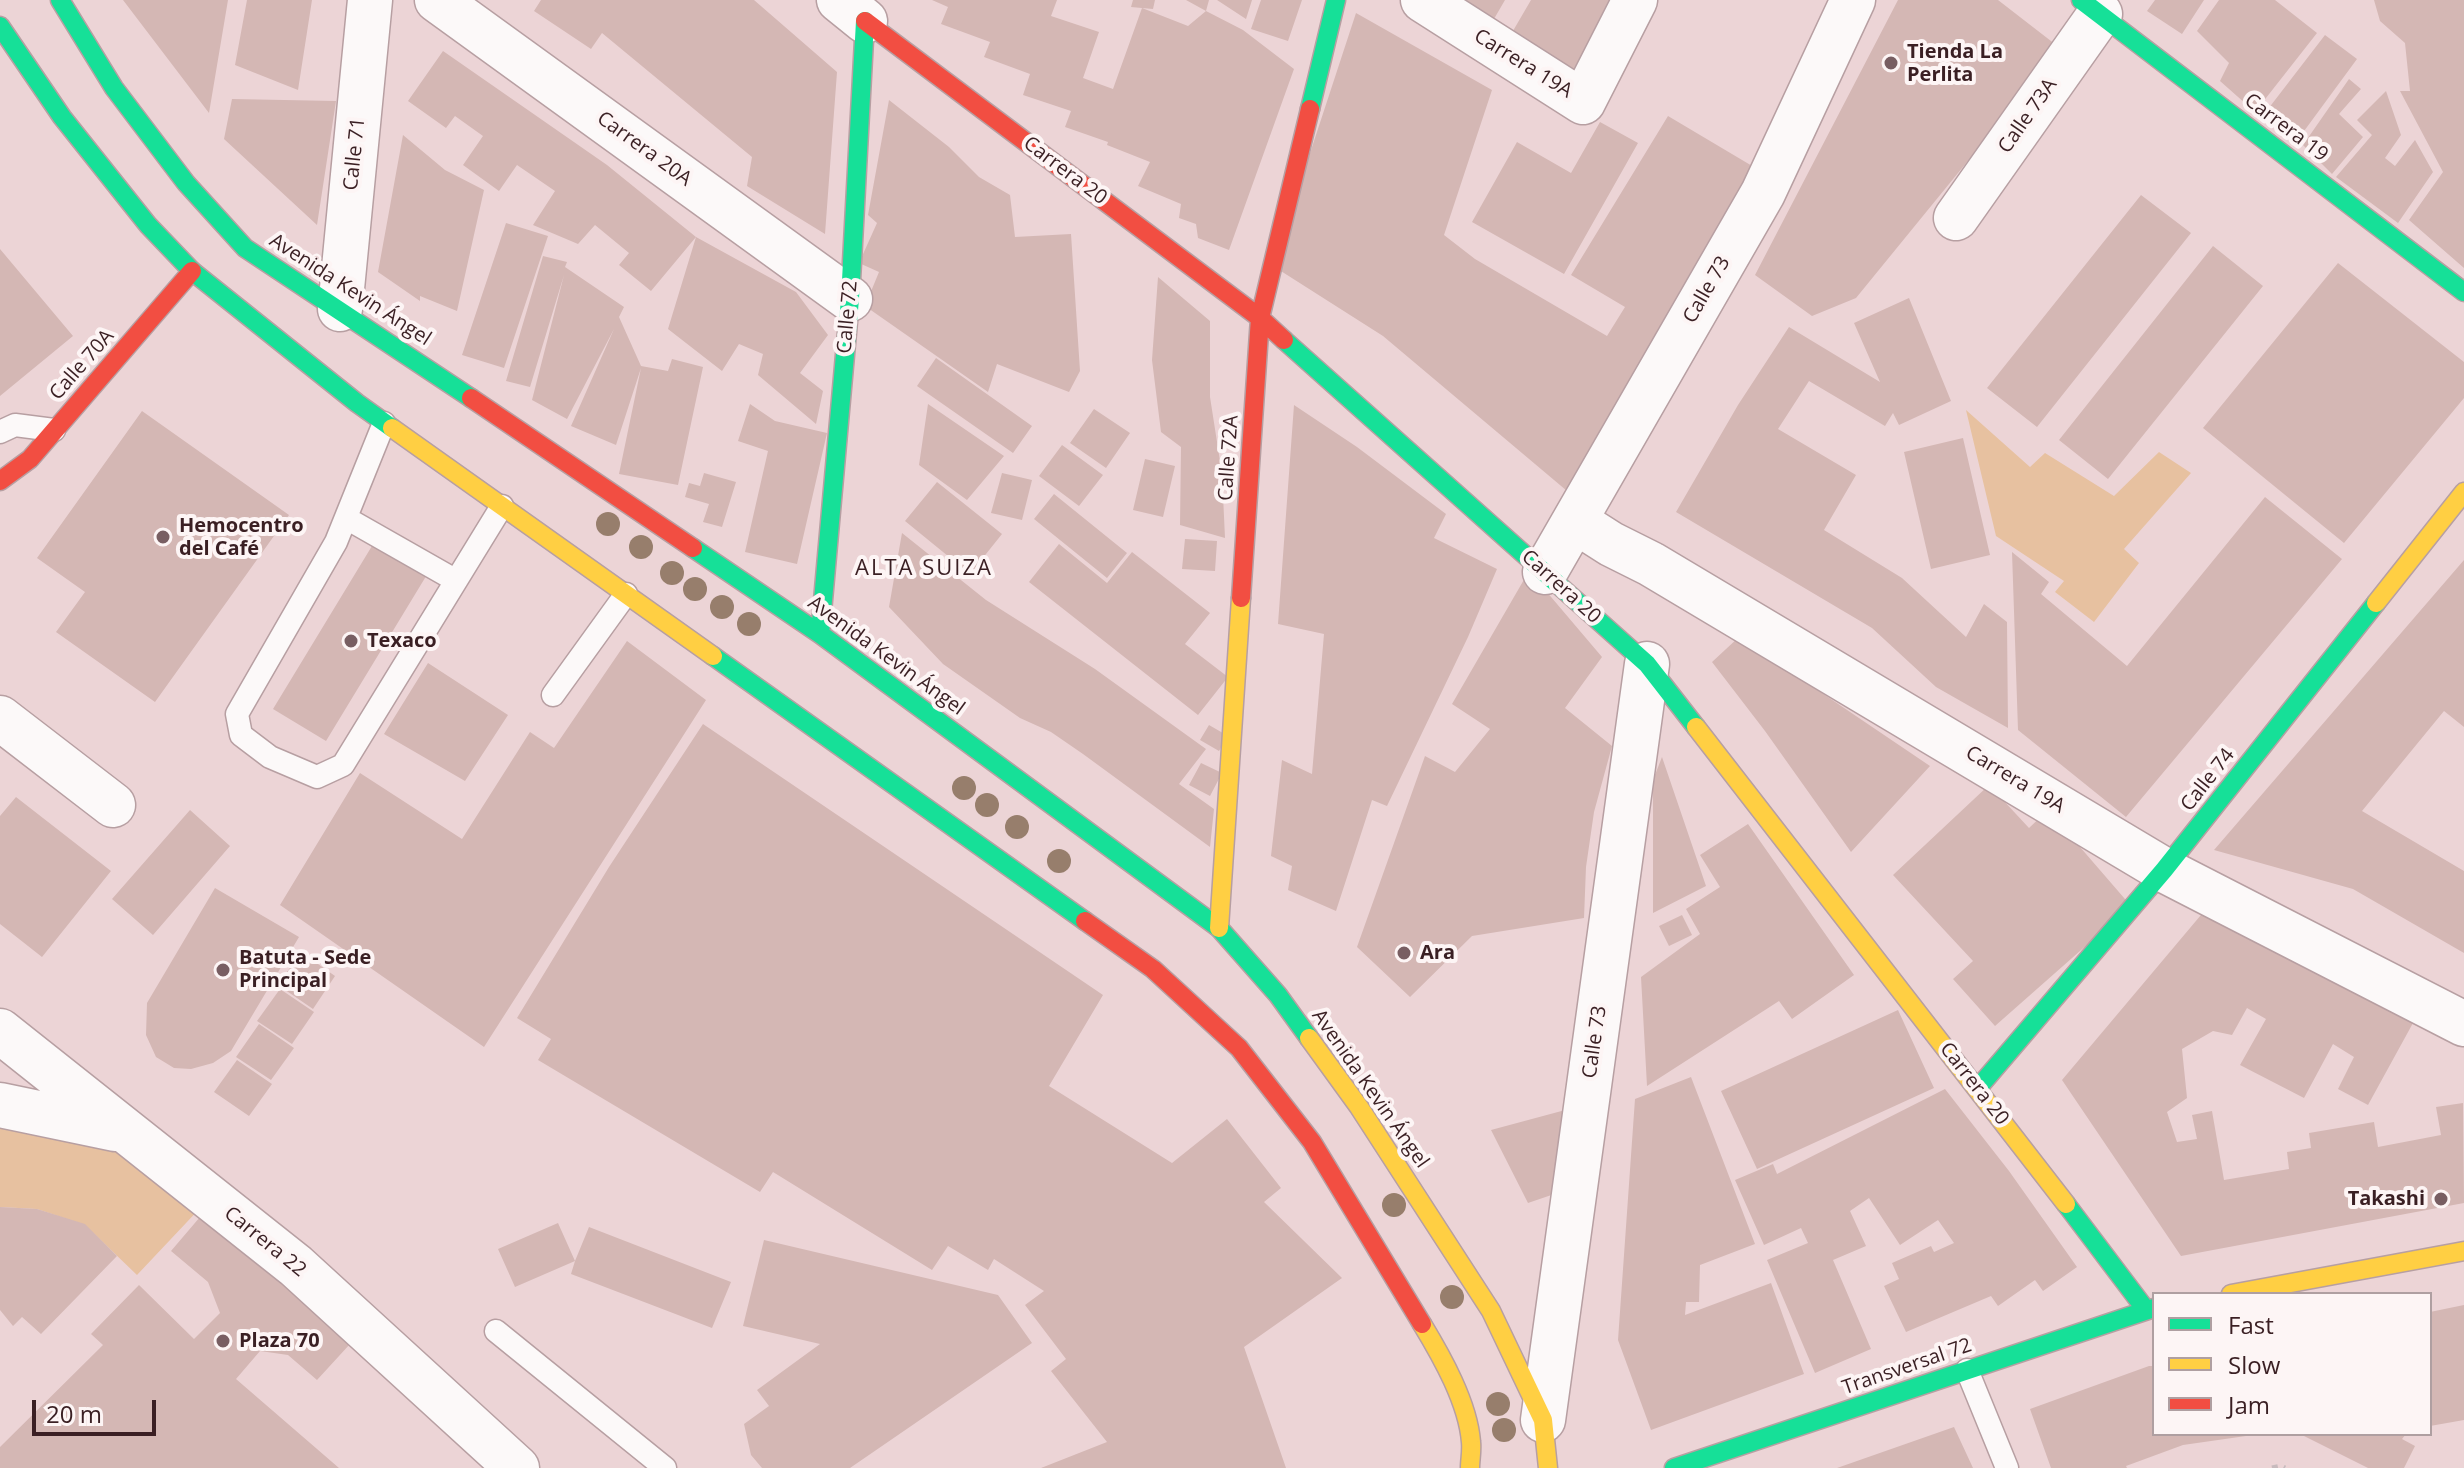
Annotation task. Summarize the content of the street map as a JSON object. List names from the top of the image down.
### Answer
{
  "streets": {
    "street": [
      "Carrera 19A",
      "Calle 73A",
      "Carrera 19",
      "Carrera 20A",
      "Calle 71",
      "Carrera 20",
      "Avenida Kevin Ángel",
      "Calle 73",
      "Calle 72",
      "Calle 70A",
      "Calle 72A",
      "Calle 74",
      "Carrera 22",
      "Transversal 72"
    ]
  },
  "crossings": [
    ["Carrera 19A", "Calle 73"],
    ["Carrera 19A", "Calle 74"],
    ["Calle 73A", "Carrera 19"],
    ["Carrera 20A", "Calle 72"],
    ["Calle 71", "Avenida Kevin Ángel"],
    ["Carrera 20", "Calle 73"],
    ["Carrera 20", "Calle 72"],
    ["Carrera 20", "Calle 72A"],
    ["Carrera 20", "Calle 74"],
    ["Carrera 20", "Transversal 72"],
    ["Avenida Kevin Ángel", "Calle 73"],
    ["Avenida Kevin Ángel", "Calle 72"],
    ["Avenida Kevin Ángel", "Calle 72A"]
  ],
  "districts": ["ALTA SUIZA"],
  "places": [
    "Tienda La Perlita",
    "Hemocentro del Café",
    "Texaco",
    "Ara",
    "Batuta - Sede Principal",
    "Takashi",
    "Plaza 70"
  ],
  "legend": ["Fast", "Slow", "Jam"],
  "scale_bar": "20 m"
}
